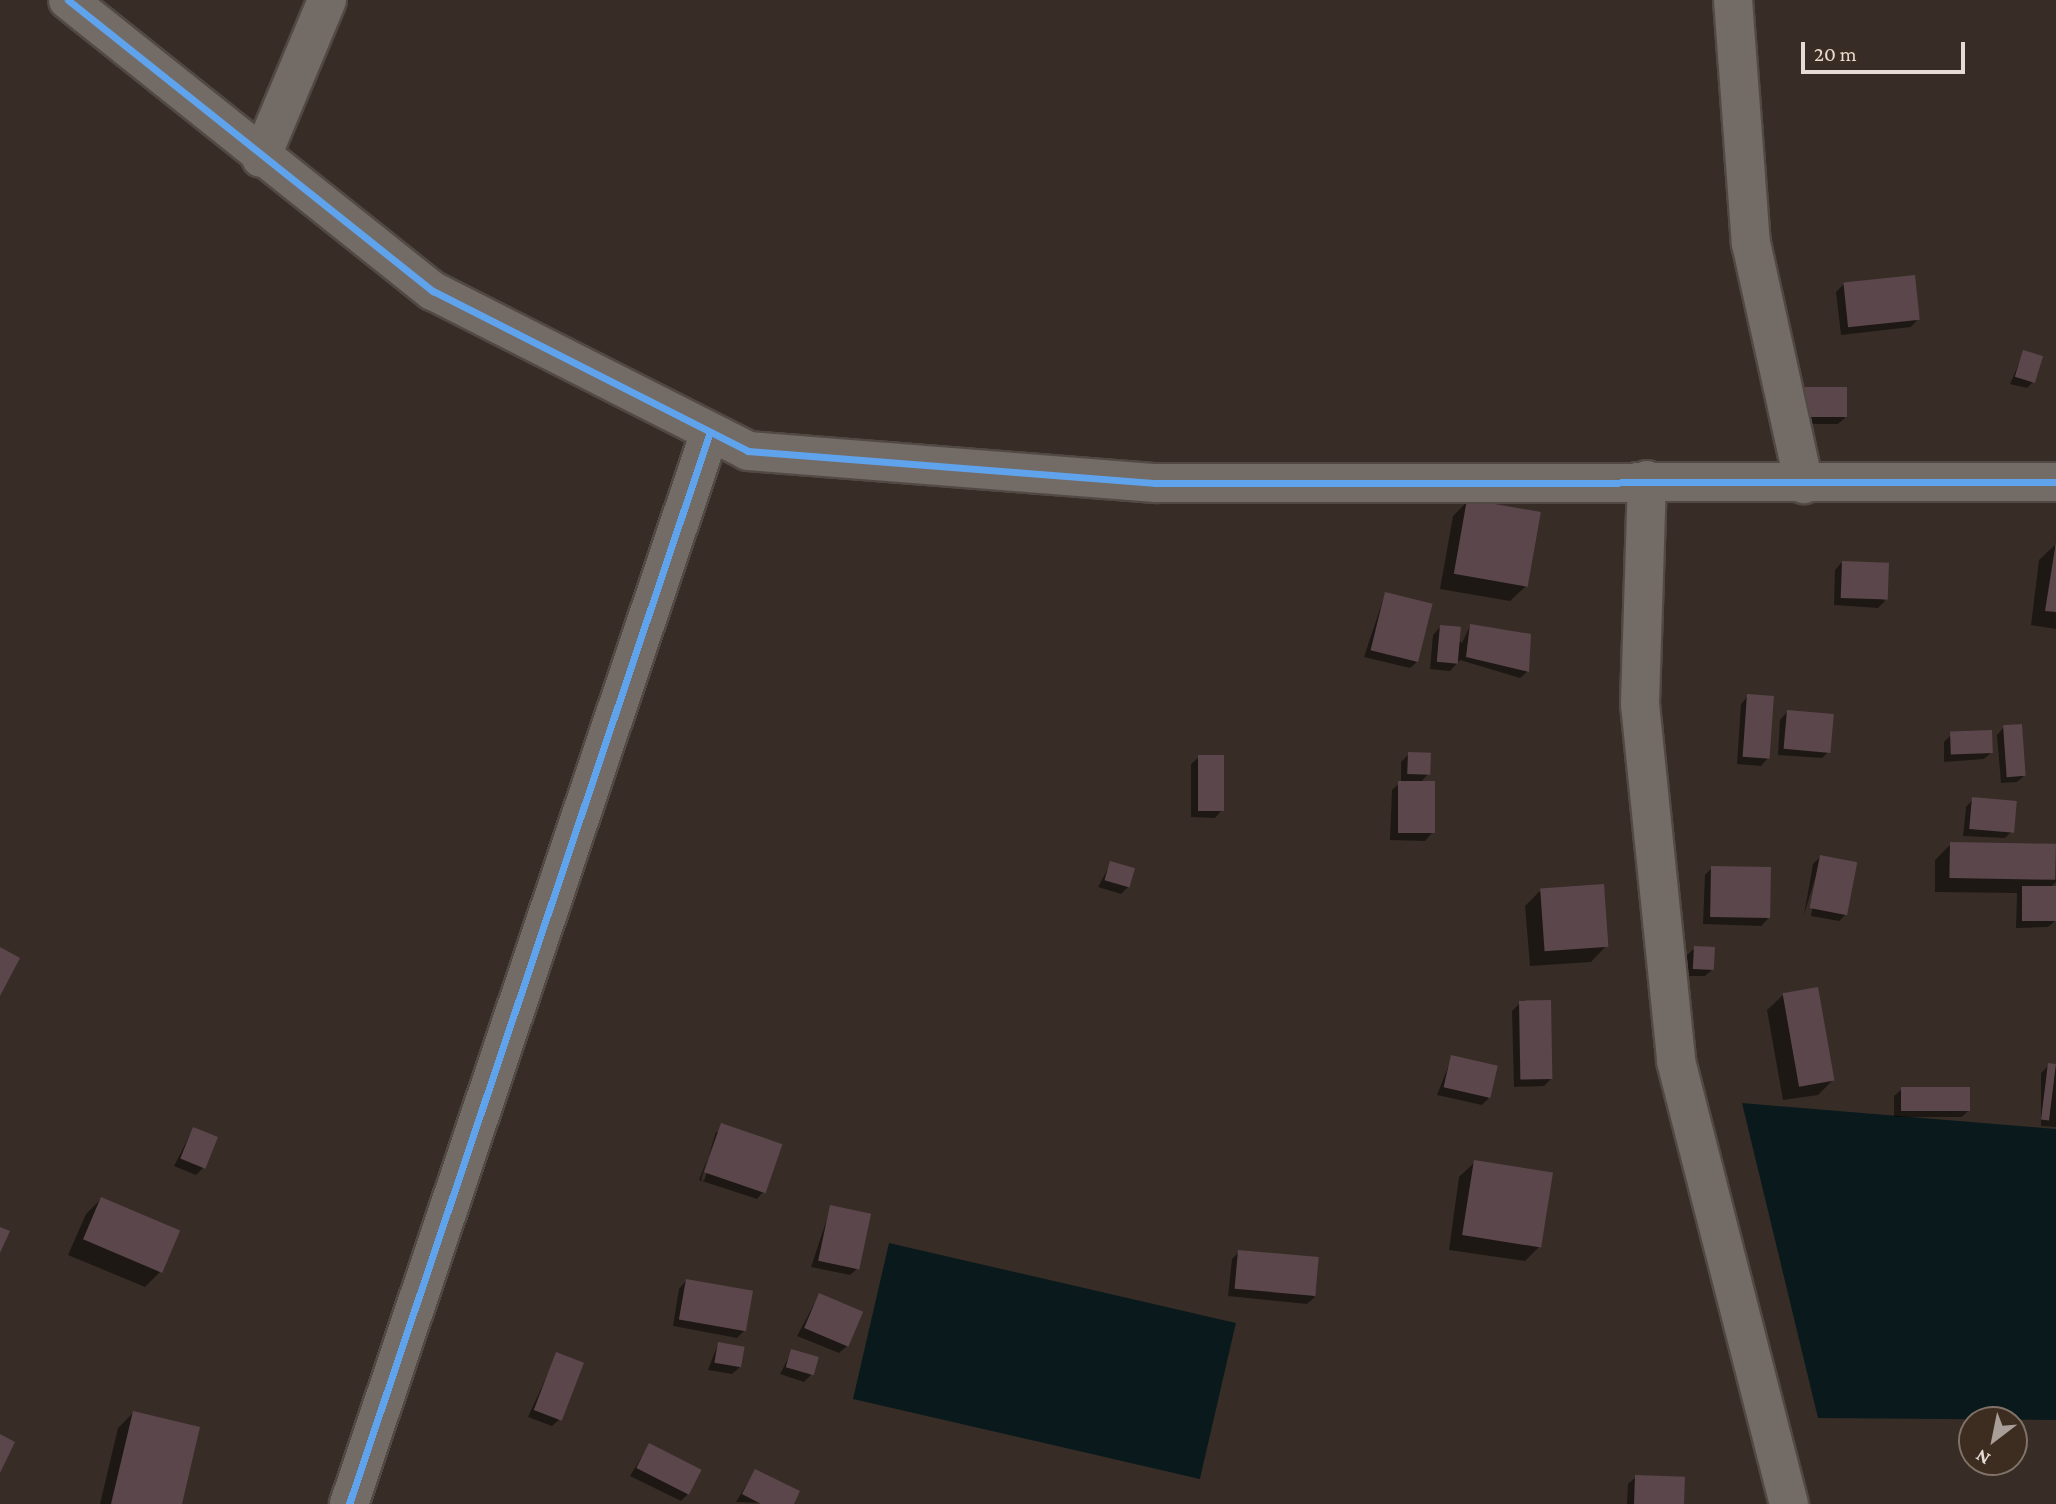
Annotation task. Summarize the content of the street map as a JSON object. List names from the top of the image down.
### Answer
{
  "scale_bar": "20 m",
  "north": "bottom left"
}
